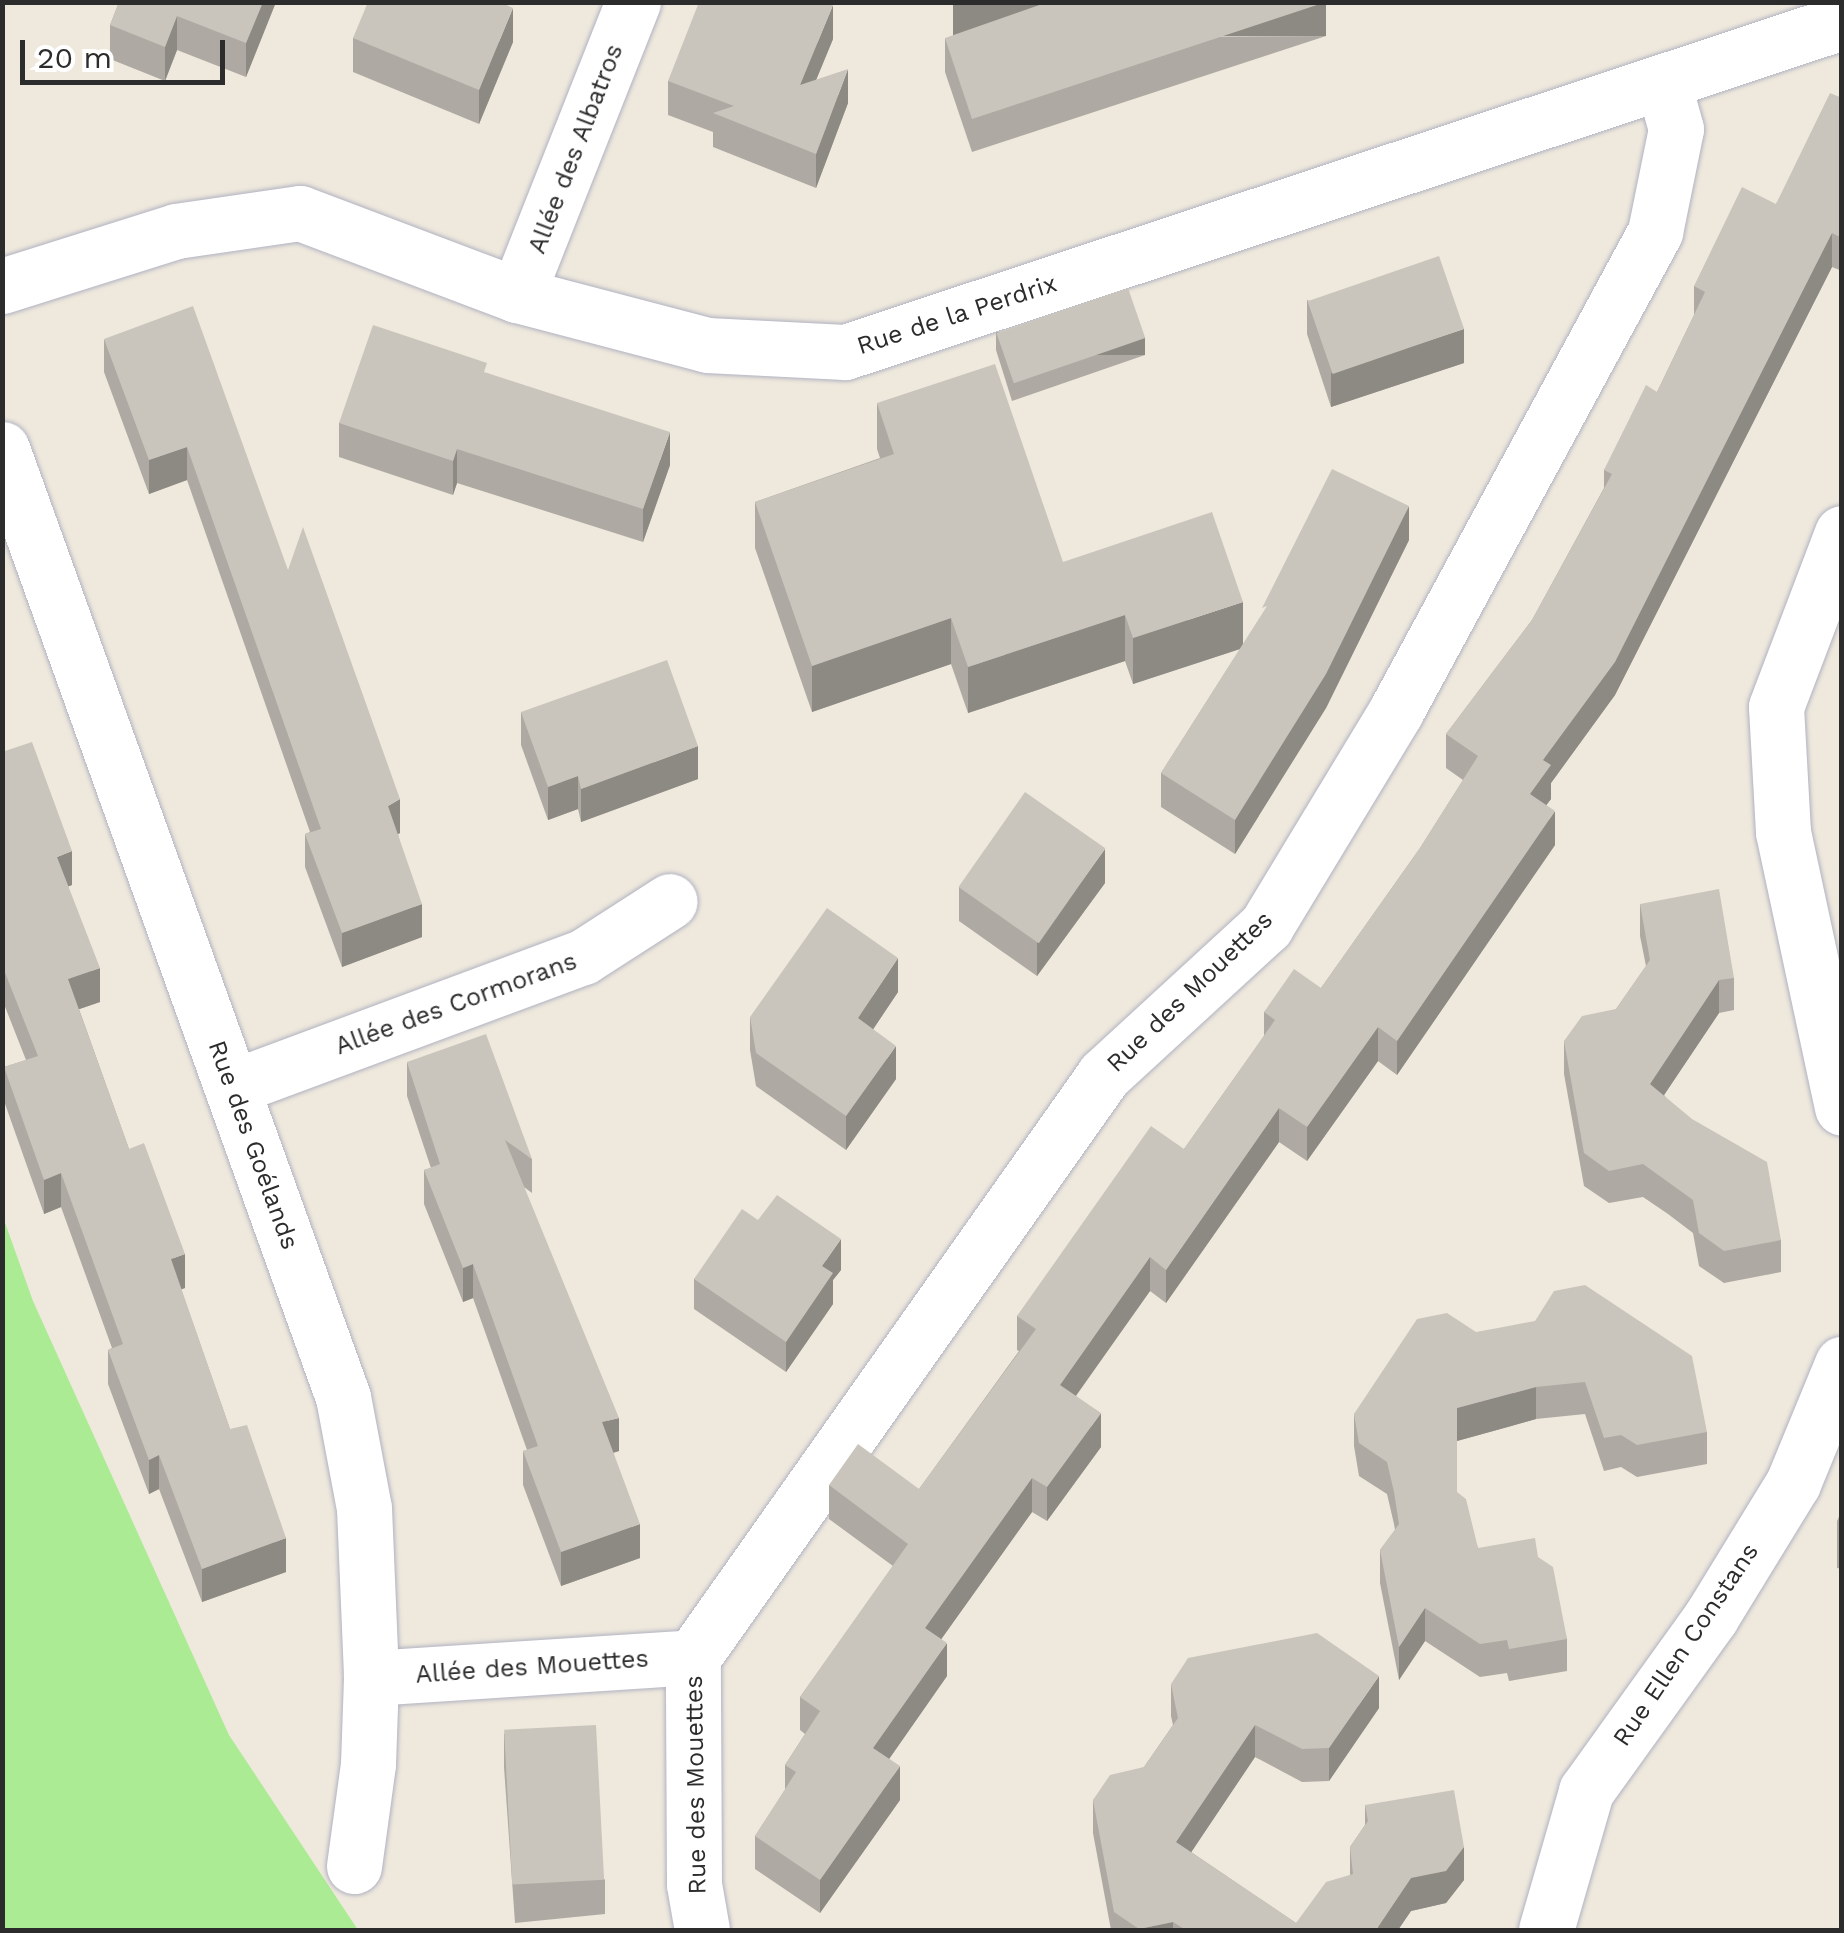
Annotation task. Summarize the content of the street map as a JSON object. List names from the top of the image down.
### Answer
{
  "streets": {
    "street": [
      "Allée des Albatros",
      "Rue de la Perdrix",
      "Rue des Mouettes",
      "Allée des Cormorans",
      "Rue des Goélands",
      "Rue Ellen Constans",
      "Allée des Mouettes"
    ]
  },
  "crossings": [
    ["Allée des Albatros", "Rue de la Perdrix"],
    ["Rue de la Perdrix", "Rue des Mouettes"],
    ["Rue des Mouettes", "Allée des Mouettes"],
    ["Allée des Cormorans", "Rue des Goélands"],
    ["Rue des Goélands", "Allée des Mouettes"]
  ],
  "scale_bar": "20 m"
}
